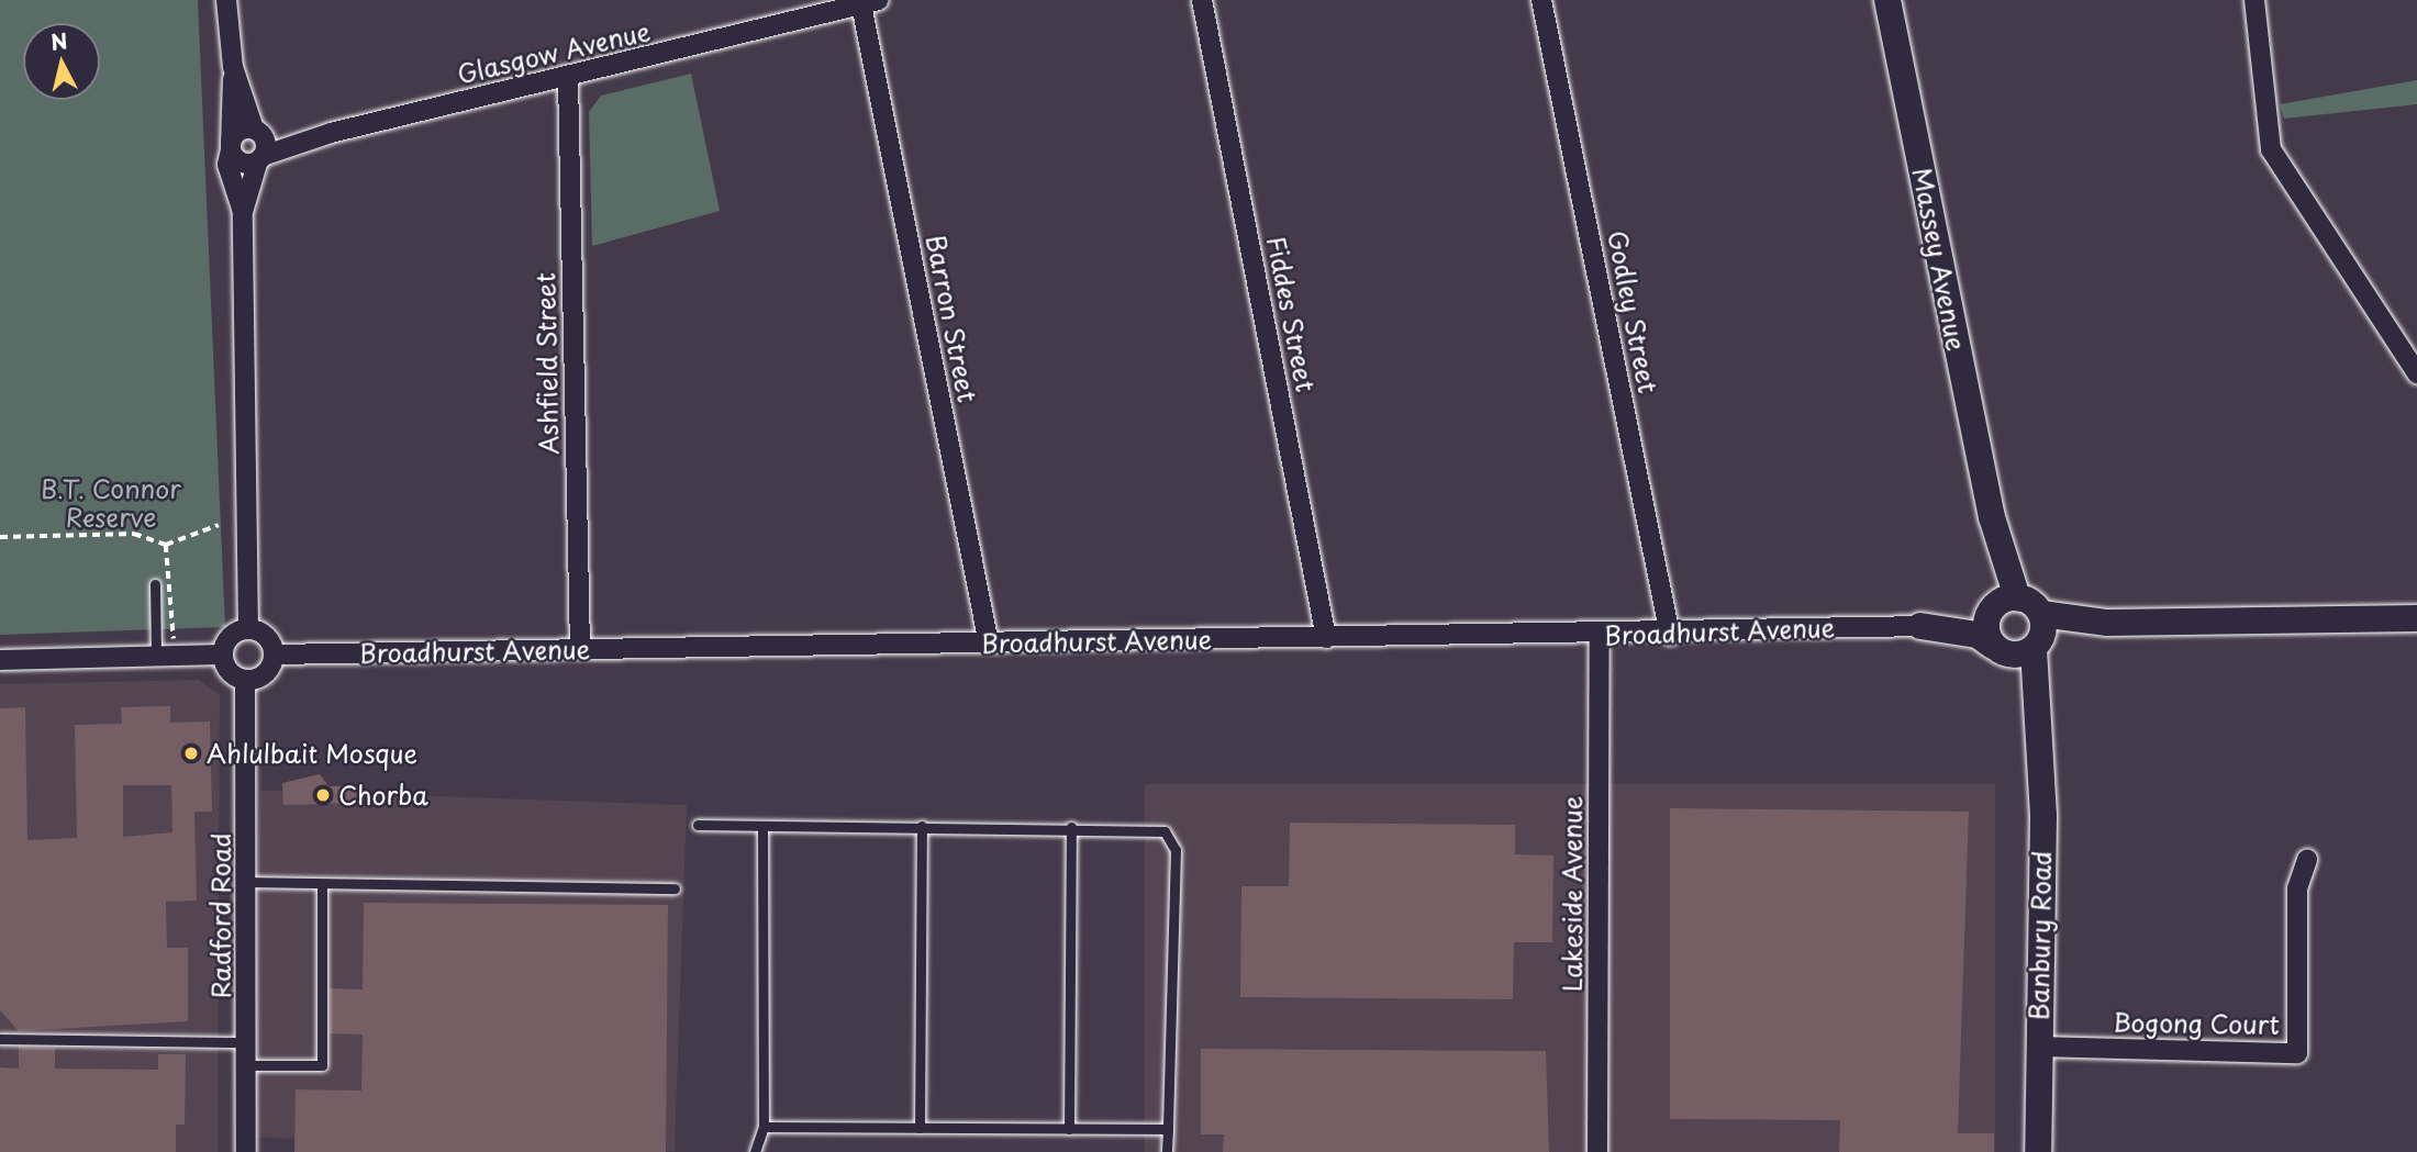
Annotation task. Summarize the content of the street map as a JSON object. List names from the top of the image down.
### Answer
{
  "streets": {
    "street": [
      "Glasgow Avenue",
      "Massey Avenue",
      "Godley Street",
      "Fiddes Street",
      "Barron Street",
      "Ashfield Street",
      "Broadhurst Avenue",
      "Lakeside Avenue",
      "Radford Road",
      "Banbury Road",
      "Bogong Court"
    ]
  },
  "crossings": [
    ["Glasgow Avenue", "Barron Street"],
    ["Glasgow Avenue", "Ashfield Street"],
    ["Massey Avenue", "Broadhurst Avenue"],
    ["Massey Avenue", "Banbury Road"],
    ["Godley Street", "Broadhurst Avenue"],
    ["Fiddes Street", "Broadhurst Avenue"],
    ["Barron Street", "Broadhurst Avenue"],
    ["Ashfield Street", "Broadhurst Avenue"],
    ["Broadhurst Avenue", "Lakeside Avenue"],
    ["Broadhurst Avenue", "Radford Road"],
    ["Broadhurst Avenue", "Banbury Road"],
    ["Banbury Road", "Bogong Court"]
  ],
  "parks": ["B.T. Connor Reserve"],
  "places": ["Ahlulbait Mosque", "Chorba"],
  "north": "top"
}
